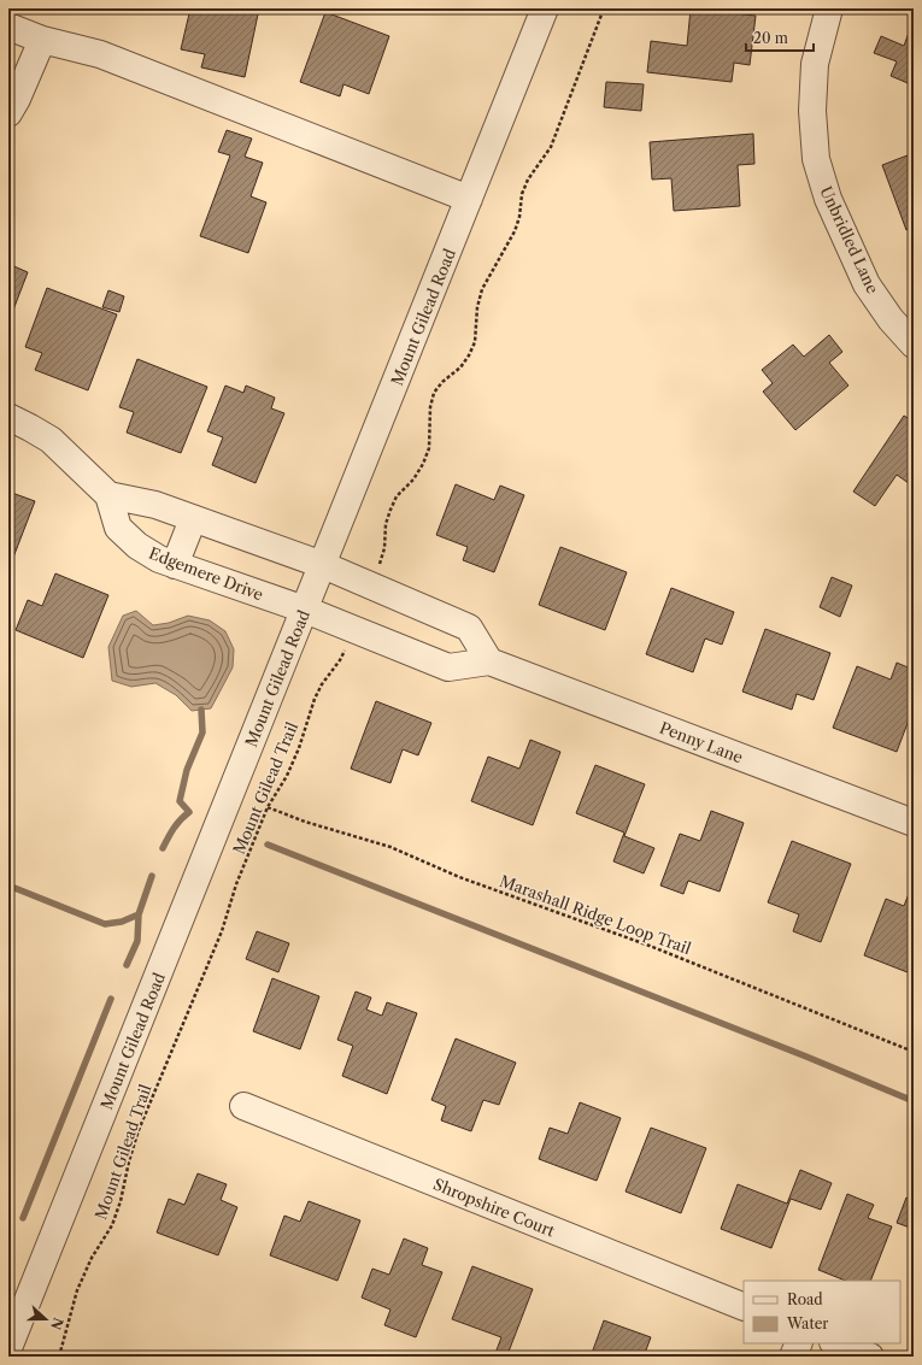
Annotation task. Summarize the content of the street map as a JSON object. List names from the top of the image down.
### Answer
{
  "streets": {
    "street": [
      "Unbridled Lane",
      "Mount Gilead Road",
      "Edgemere Drive",
      "Penny Lane",
      "Shropshire Court"
    ],
    "path": ["Mount Gilead Trail", "Marashall Ridge Loop Trail"]
  },
  "crossings": [
    ["Mount Gilead Road", "Edgemere Drive"],
    ["Mount Gilead Road", "Penny Lane"],
    ["Edgemere Drive", "Penny Lane"],
    ["Penny Lane", "Mount Gilead Trail"],
    ["Mount Gilead Trail", "Marashall Ridge Loop Trail"]
  ],
  "legend": ["Road", "Water"],
  "scale_bar": "20 m",
  "north": "right"
}
